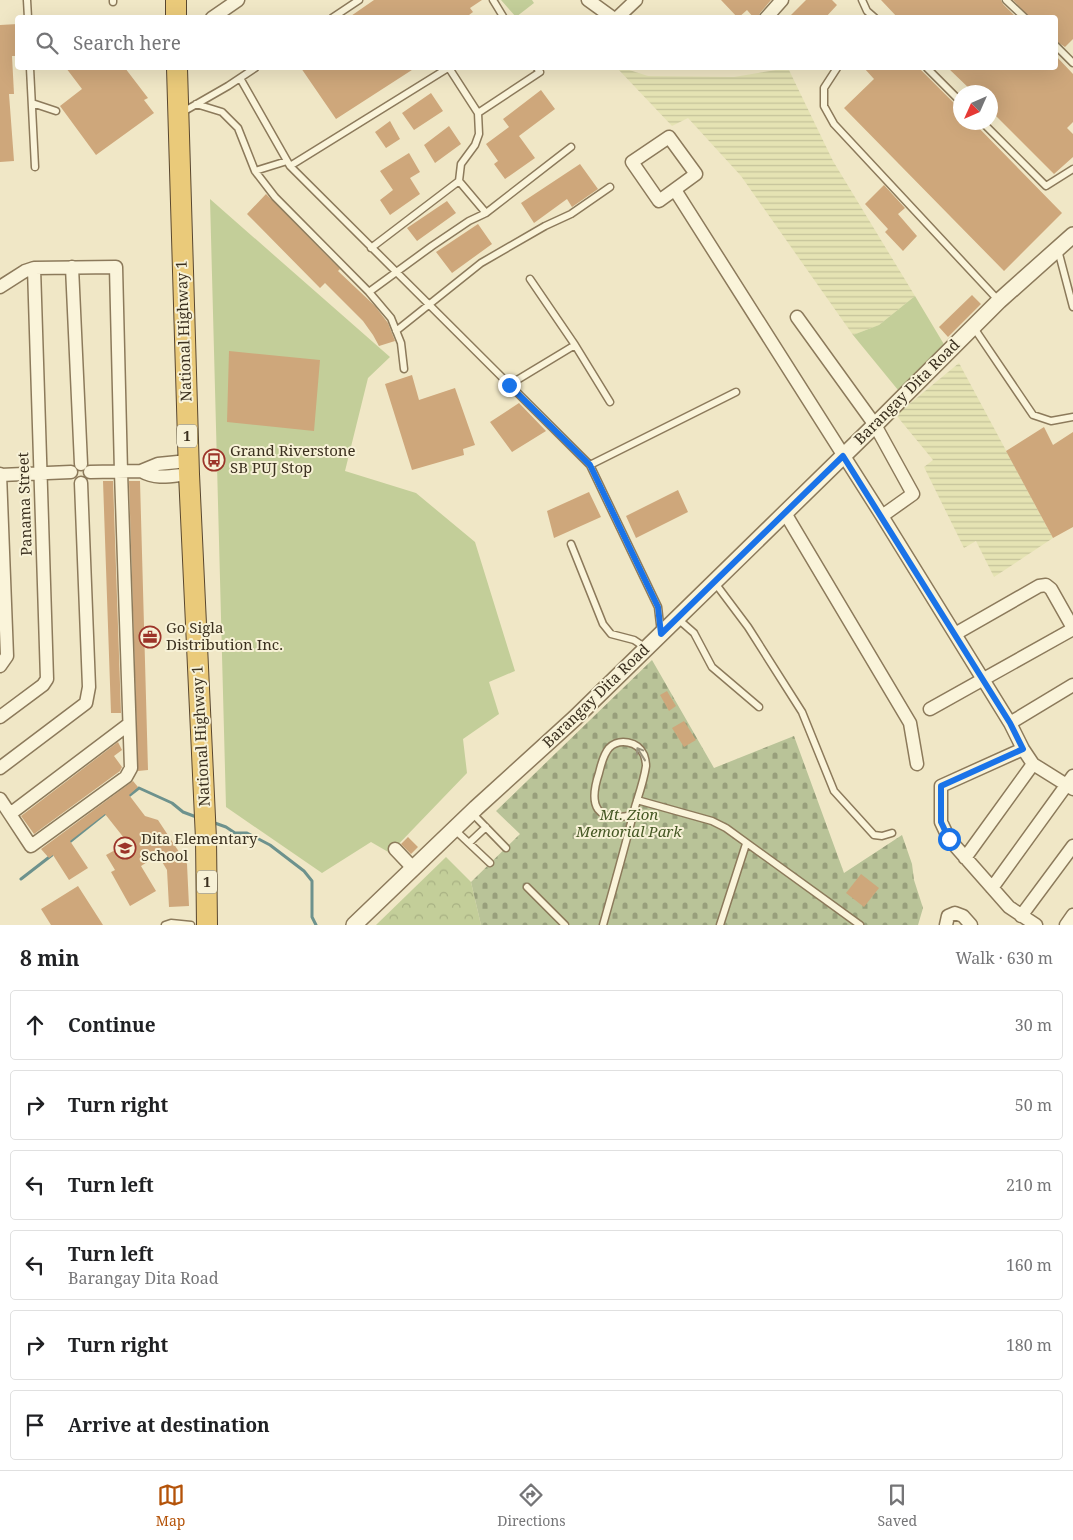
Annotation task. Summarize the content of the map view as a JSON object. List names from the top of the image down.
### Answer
{
  "streets": {
    "highway": ["National Highway 1", "1"],
    "street": ["Barangay Dita Road", "Panama Street"]
  },
  "parks": ["Mt. Zion Memorial Park"],
  "places": {
    "bus stop": ["Grand Riverstone SB PUJ Stop"],
    "office": ["Go Sigla Distribution Inc."],
    "school or university": ["Dita Elementary School"]
  },
  "north": "bottom left",
  "page": {
    "search": "Search here",
    "heading": ["8 min", "Walk · 630 m"],
    "list": [
      ["Continue", "30 m"],
      ["Turn right", "50 m"],
      ["Turn left", "210 m"],
      ["Turn left", "Barangay Dita Road", "160 m"],
      ["Turn right", "180 m"],
      "Arrive at destination"
    ],
    "nav": ["Map", "Directions", "Saved"]
  }
}
